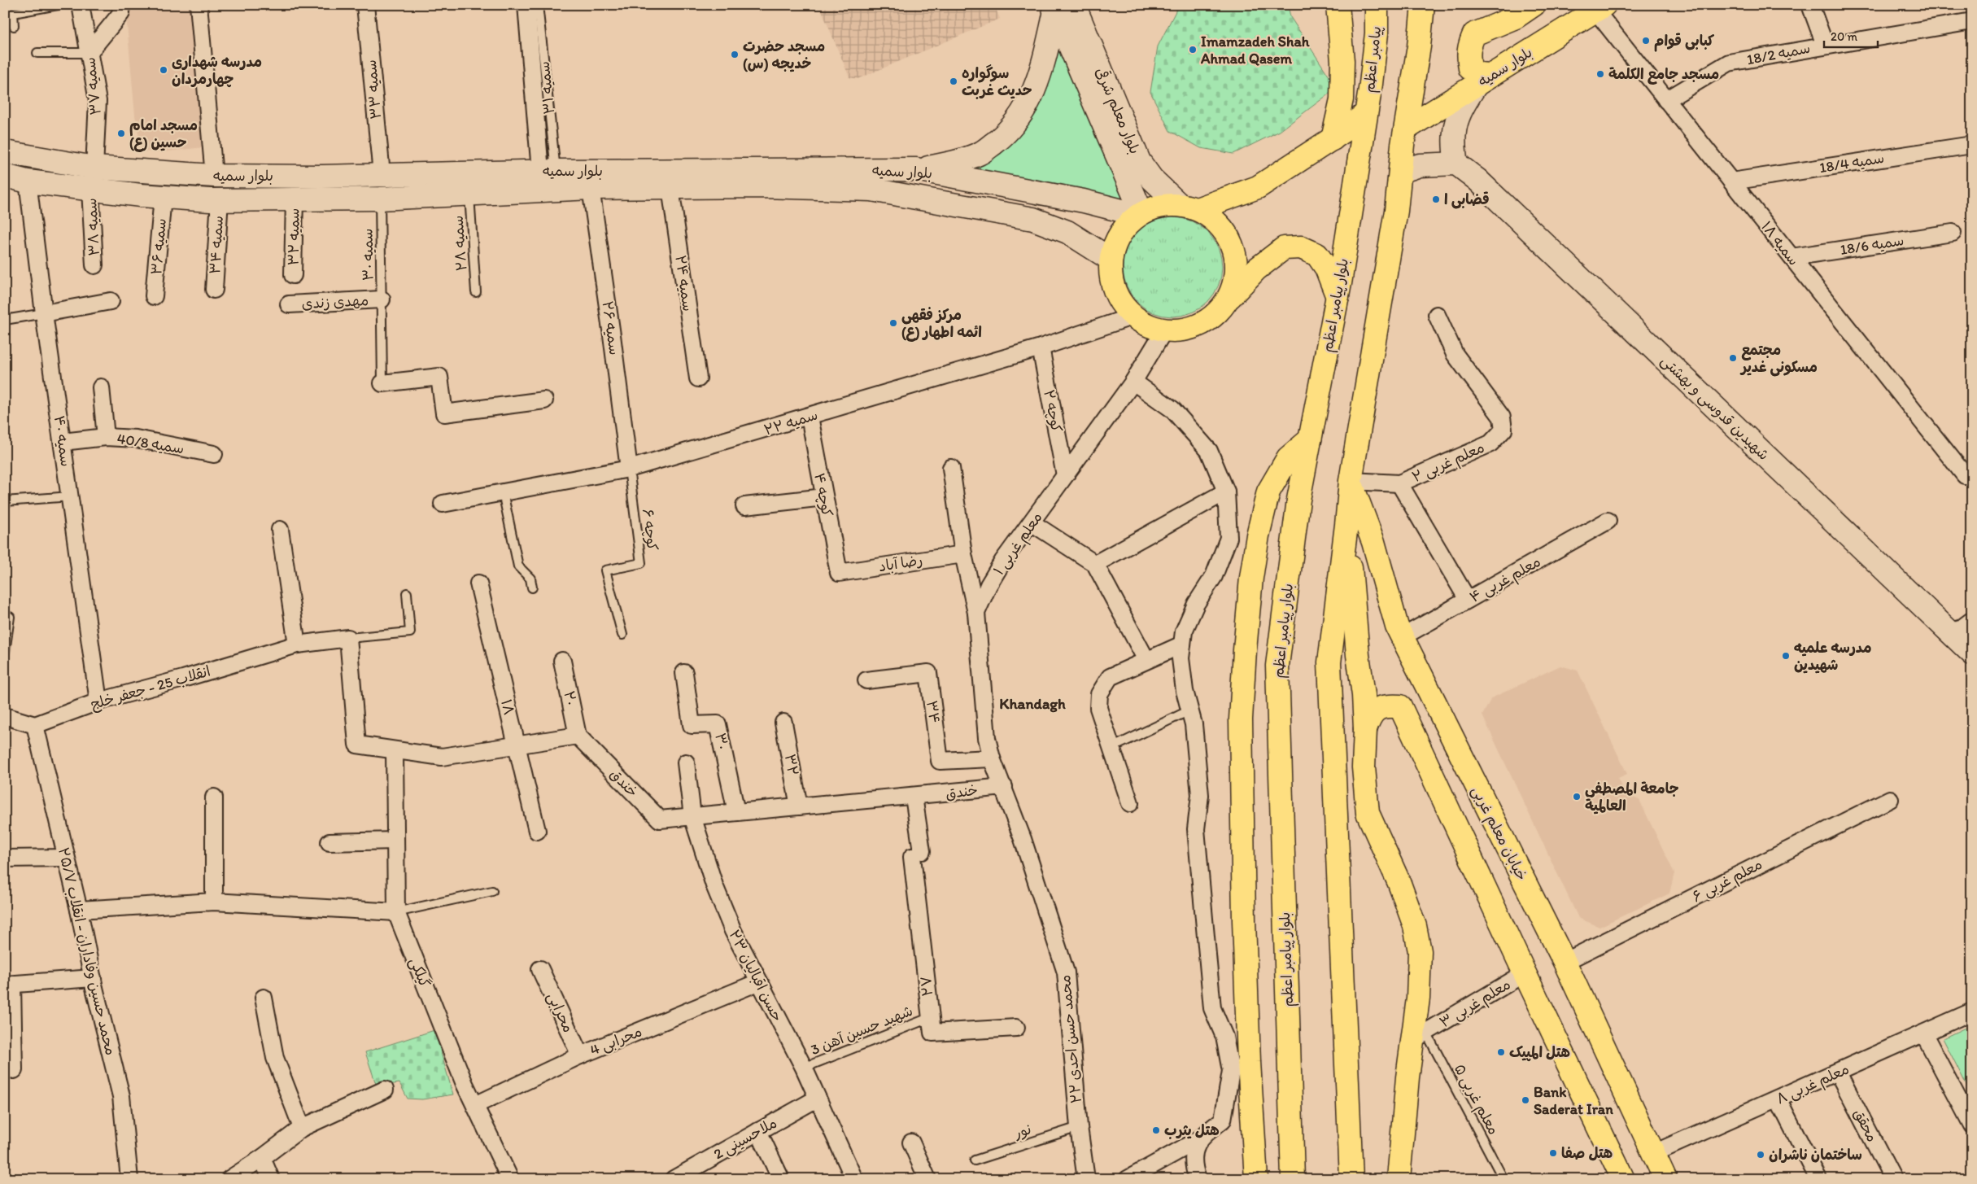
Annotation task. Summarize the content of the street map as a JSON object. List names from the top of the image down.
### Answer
{
  "streets": {
    "main road": [
      "پیامبر اعظم",
      "بلوار سمیه",
      "بلوار معلم شرقی",
      "بلوار پیامبر اعظم",
      "شهیدین قدوسی و بهشتی",
      "خیابان معلم غربی"
    ],
    "street": [
      "سمیه 18/2",
      "سمیه ۳۷",
      "سمیه ۳۱",
      "سمیه ۳۳",
      "سمیه 18/4",
      "سمیه ۳۸",
      "سمیه ۳۲",
      "سمیه ۱۸",
      "سمیه ۳۴",
      "سمیه 18/6",
      "سمیه ۳۶",
      "سمیه ۲۴",
      "مهدی زندی",
      "سمیه ۲۶",
      "کوچه ۲",
      "سمیه ۲۲",
      "سمیه ۴۰",
      "سمیه 40/8",
      "معلم غربی ۲",
      "کوچه ۴",
      "معلم غربی ۱",
      "رضا آباد",
      "معلم غربی ۴",
      "انقلاب 25 - جعفر خلج",
      "۲۰",
      "۱۸",
      "۳۴",
      "۳۰",
      "۳۲",
      "خندق",
      "معلم غربی ۶",
      "محمد حسین وفاداران - انقلاب ۲۵/۷",
      "گیلکی",
      "۲۳ حسن اقبالیان",
      "۲۷",
      "معلم غربی ۳",
      "محرابی",
      "۲۲ محمد حسن احدی",
      "محرابی 4",
      "معلم غربی ۸",
      "محقق",
      "ملاحسینی 2"
    ],
    "lane": [
      "سمیه ۲۸",
      "سمیه ۳۰",
      "کوچه ۶",
      "شهید حسین آهن 3",
      "معلم غربی ۵",
      "نور"
    ]
  },
  "crossings": [
    ["سمیه 18/2", "سمیه ۱۸"],
    ["پیامبر اعظم", "بلوار پیامبر اعظم"],
    ["بلوار سمیه", "سمیه ۳۷"],
    ["بلوار سمیه", "سمیه ۳۱"],
    ["بلوار سمیه", "سمیه ۳۳"],
    ["بلوار سمیه", "بلوار معلم شرقی"],
    ["بلوار سمیه", "سمیه ۳۸"],
    ["بلوار سمیه", "سمیه ۳۲"],
    ["بلوار سمیه", "سمیه ۲۸"],
    ["بلوار سمیه", "سمیه ۱۸"],
    ["بلوار سمیه", "سمیه ۳۴"],
    ["بلوار سمیه", "سمیه ۳۶"],
    ["بلوار سمیه", "سمیه ۳۰"],
    ["بلوار سمیه", "سمیه ۲۴"],
    ["بلوار سمیه", "سمیه ۲۶"],
    ["بلوار سمیه", "سمیه ۲۲"],
    ["بلوار سمیه", "سمیه ۴۰"],
    ["بلوار سمیه", "معلم غربی ۱"],
    ["سمیه ۳۷", "سمیه ۳۸"],
    ["بلوار معلم شرقی", "سمیه ۲۲"],
    ["بلوار معلم شرقی", "معلم غربی ۱"],
    ["سمیه 18/4", "سمیه ۱۸"],
    ["سمیه ۱۸", "سمیه 18/6"],
    ["سمیه ۳۰", "مهدی زندی"],
    ["سمیه ۲۶", "سمیه ۲۲"],
    ["سمیه ۲۶", "کوچه ۶"],
    ["کوچه ۲", "سمیه ۲۲"],
    ["کوچه ۲", "معلم غربی ۱"],
    ["سمیه ۲۲", "کوچه ۴"],
    ["سمیه ۲۲", "کوچه ۶"],
    ["سمیه ۲۲", "معلم غربی ۱"],
    ["سمیه ۴۰", "سمیه 40/8"],
    ["سمیه ۴۰", "انقلاب 25 - جعفر خلج"],
    ["معلم غربی ۲", "خیابان معلم غربی"],
    ["کوچه ۴", "رضا آباد"],
    ["معلم غربی ۱", "۳۴"],
    ["معلم غربی ۱", "خندق"],
    ["معلم غربی ۱", "۲۲ محمد حسن احدی"],
    ["معلم غربی ۴", "خیابان معلم غربی"],
    ["انقلاب 25 - جعفر خلج", "محمد حسین وفاداران - انقلاب ۲۵/۷"],
    ["۲۰", "خندق"],
    ["۳۰", "خندق"],
    ["۳۲", "خندق"],
    ["خندق", "۲۳ حسن اقبالیان"],
    ["خندق", "۲۷"],
    ["خندق", "۲۲ محمد حسن احدی"],
    ["خیابان معلم غربی", "معلم غربی ۶"],
    ["خیابان معلم غربی", "معلم غربی ۸"],
    ["گیلکی", "محرابی 4"],
    ["۲۳ حسن اقبالیان", "شهید حسین آهن 3"],
    ["۲۳ حسن اقبالیان", "محرابی 4"],
    ["۲۳ حسن اقبالیان", "ملاحسینی 2"],
    ["۲۷", "شهید حسین آهن 3"],
    ["معلم غربی ۳", "معلم غربی ۵"],
    ["محرابی", "محرابی 4"],
    ["۲۲ محمد حسن احدی", "نور"],
    ["معلم غربی ۸", "محقق"]
  ],
  "districts": ["Khandagh"],
  "places": [
    "کبابی قوام",
    "Imamzadeh Shah Ahmad Qasem",
    "مسجد حضرت خدیجه (س)",
    "مدرسه شهداری چهارمردان",
    "مسجد جامع الکلمة",
    "سوگواره حدیث غربت",
    "مسجد امام حسین (ع)",
    "قضابی ا",
    "مرکز فقهی ائمه اطهار (ع)",
    "مجتمع مسکونی غدیر",
    "مدرسه علمیه شهیدین",
    "جامعة المصطفی العالمیة",
    "هتل المپیک",
    "Bank Saderat Iran",
    "هتل یثرب",
    "هتل صفا",
    "ساختمان ناشران"
  ],
  "scale_bar": "20 m"
}
